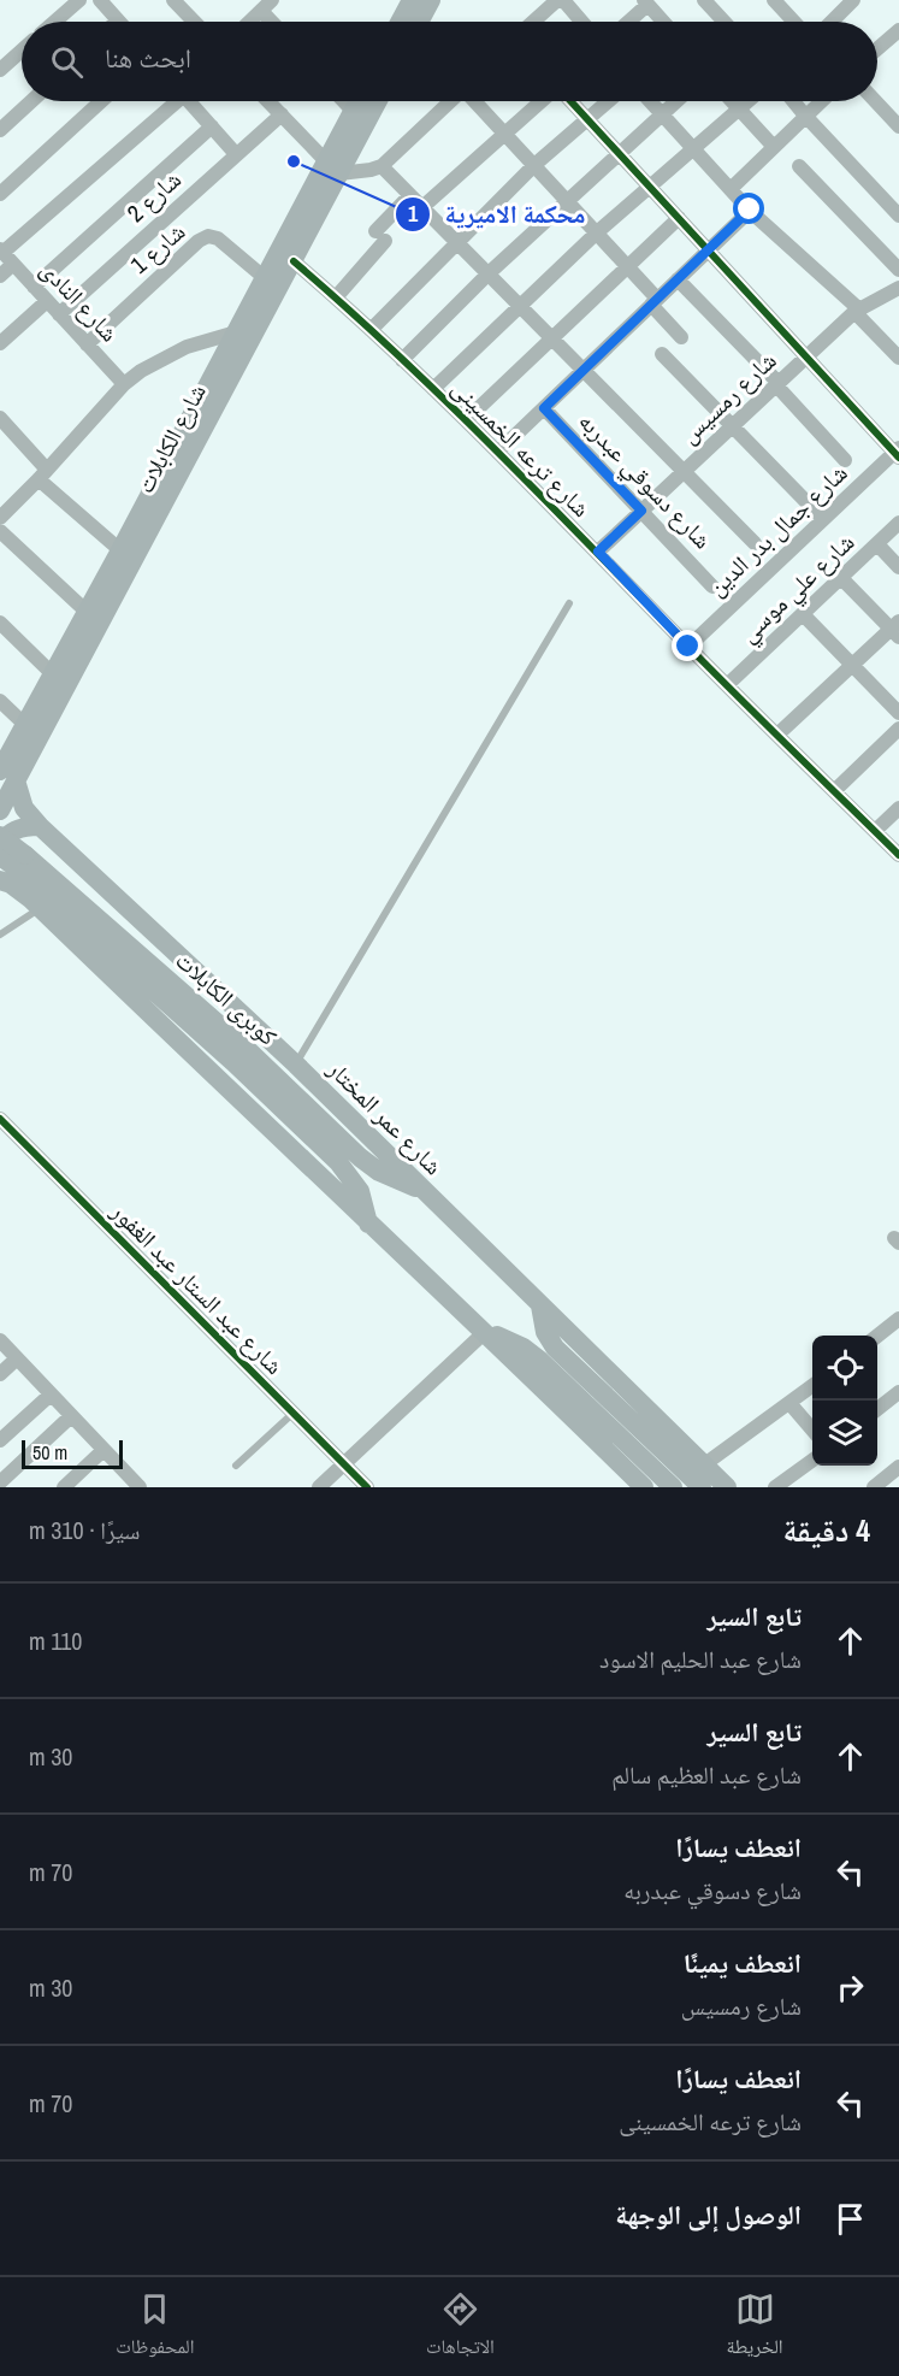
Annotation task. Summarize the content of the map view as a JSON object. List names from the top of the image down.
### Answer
{
  "streets": {
    "main road": ["شارع الكابلات", "كوبرى الكابلات", "شارع عمر المختار"],
    "street": [
      "شارع 2",
      "شارع 1",
      "شارع النادى",
      "شارع رمسيس",
      "شارع ترعه الخمسينى",
      "شارع دسوقي عبدربه",
      "شارع جمال بدر الدين",
      "شارع علي موسي",
      "شارع عبد الستار عبد الغفور"
    ]
  },
  "crossings": [
    ["شارع 2", "شارع النادى"],
    ["شارع 1", "شارع النادى"],
    ["شارع 1", "شارع الكابلات"],
    ["شارع رمسيس", "شارع ترعه الخمسينى"],
    ["شارع رمسيس", "شارع دسوقي عبدربه"],
    ["شارع الكابلات", "شارع ترعه الخمسينى"],
    ["شارع الكابلات", "شارع عمر المختار"],
    ["شارع ترعه الخمسينى", "شارع جمال بدر الدين"],
    ["شارع ترعه الخمسينى", "شارع علي موسي"],
    ["كوبرى الكابلات", "شارع عمر المختار"]
  ],
  "places": ["محكمة الاميرية"],
  "scale_bar": "50 m",
  "page": {
    "search": "ابحث هنا",
    "scale": "50 m",
    "heading": ["4 دقيقة", "سيرًا · 310 m"],
    "list": [
      ["تابع السير", "شارع عبد الحليم الاسود", "110 m"],
      ["تابع السير", "شارع عبد العظيم سالم", "30 m"],
      ["انعطف يسارًا", "شارع دسوقي عبدربه", "70 m"],
      ["انعطف يمينًا", "شارع رمسيس", "30 m"],
      ["انعطف يسارًا", "شارع ترعه الخمسينى", "70 m"],
      "الوصول إلى الوجهة"
    ],
    "nav": ["الخريطة", "الاتجاهات", "المحفوظات"]
  }
}
